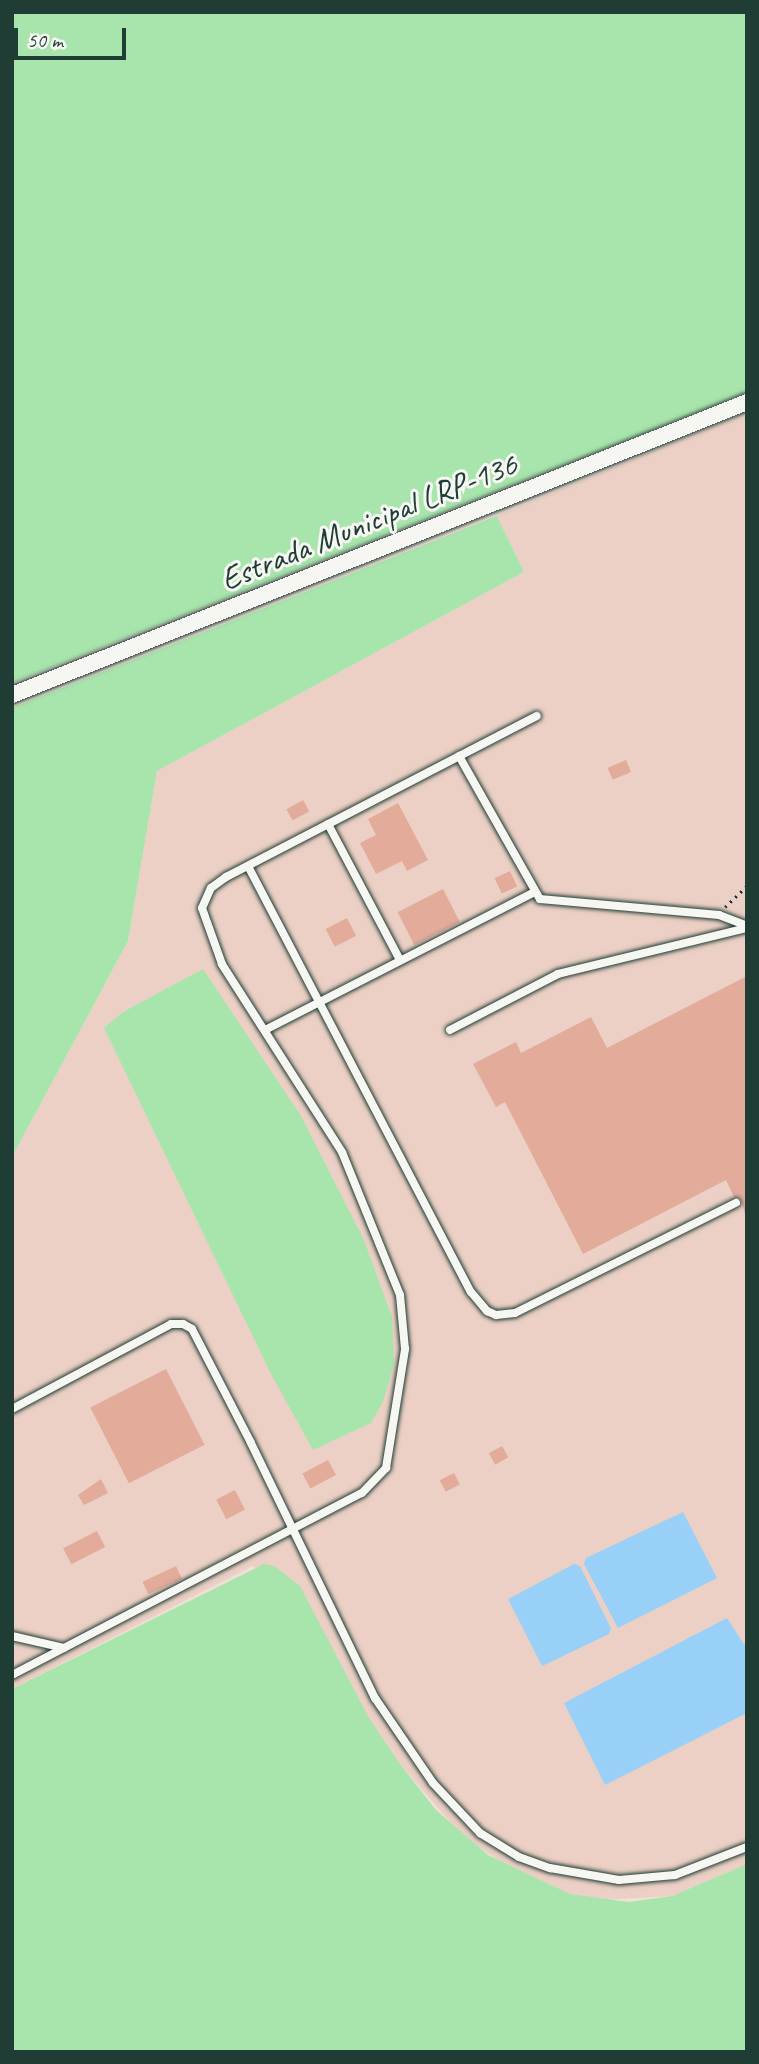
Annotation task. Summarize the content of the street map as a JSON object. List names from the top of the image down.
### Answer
{
  "streets": {
    "street": ["Estrada Municipal LRP-136"]
  },
  "scale_bar": "50 m"
}
